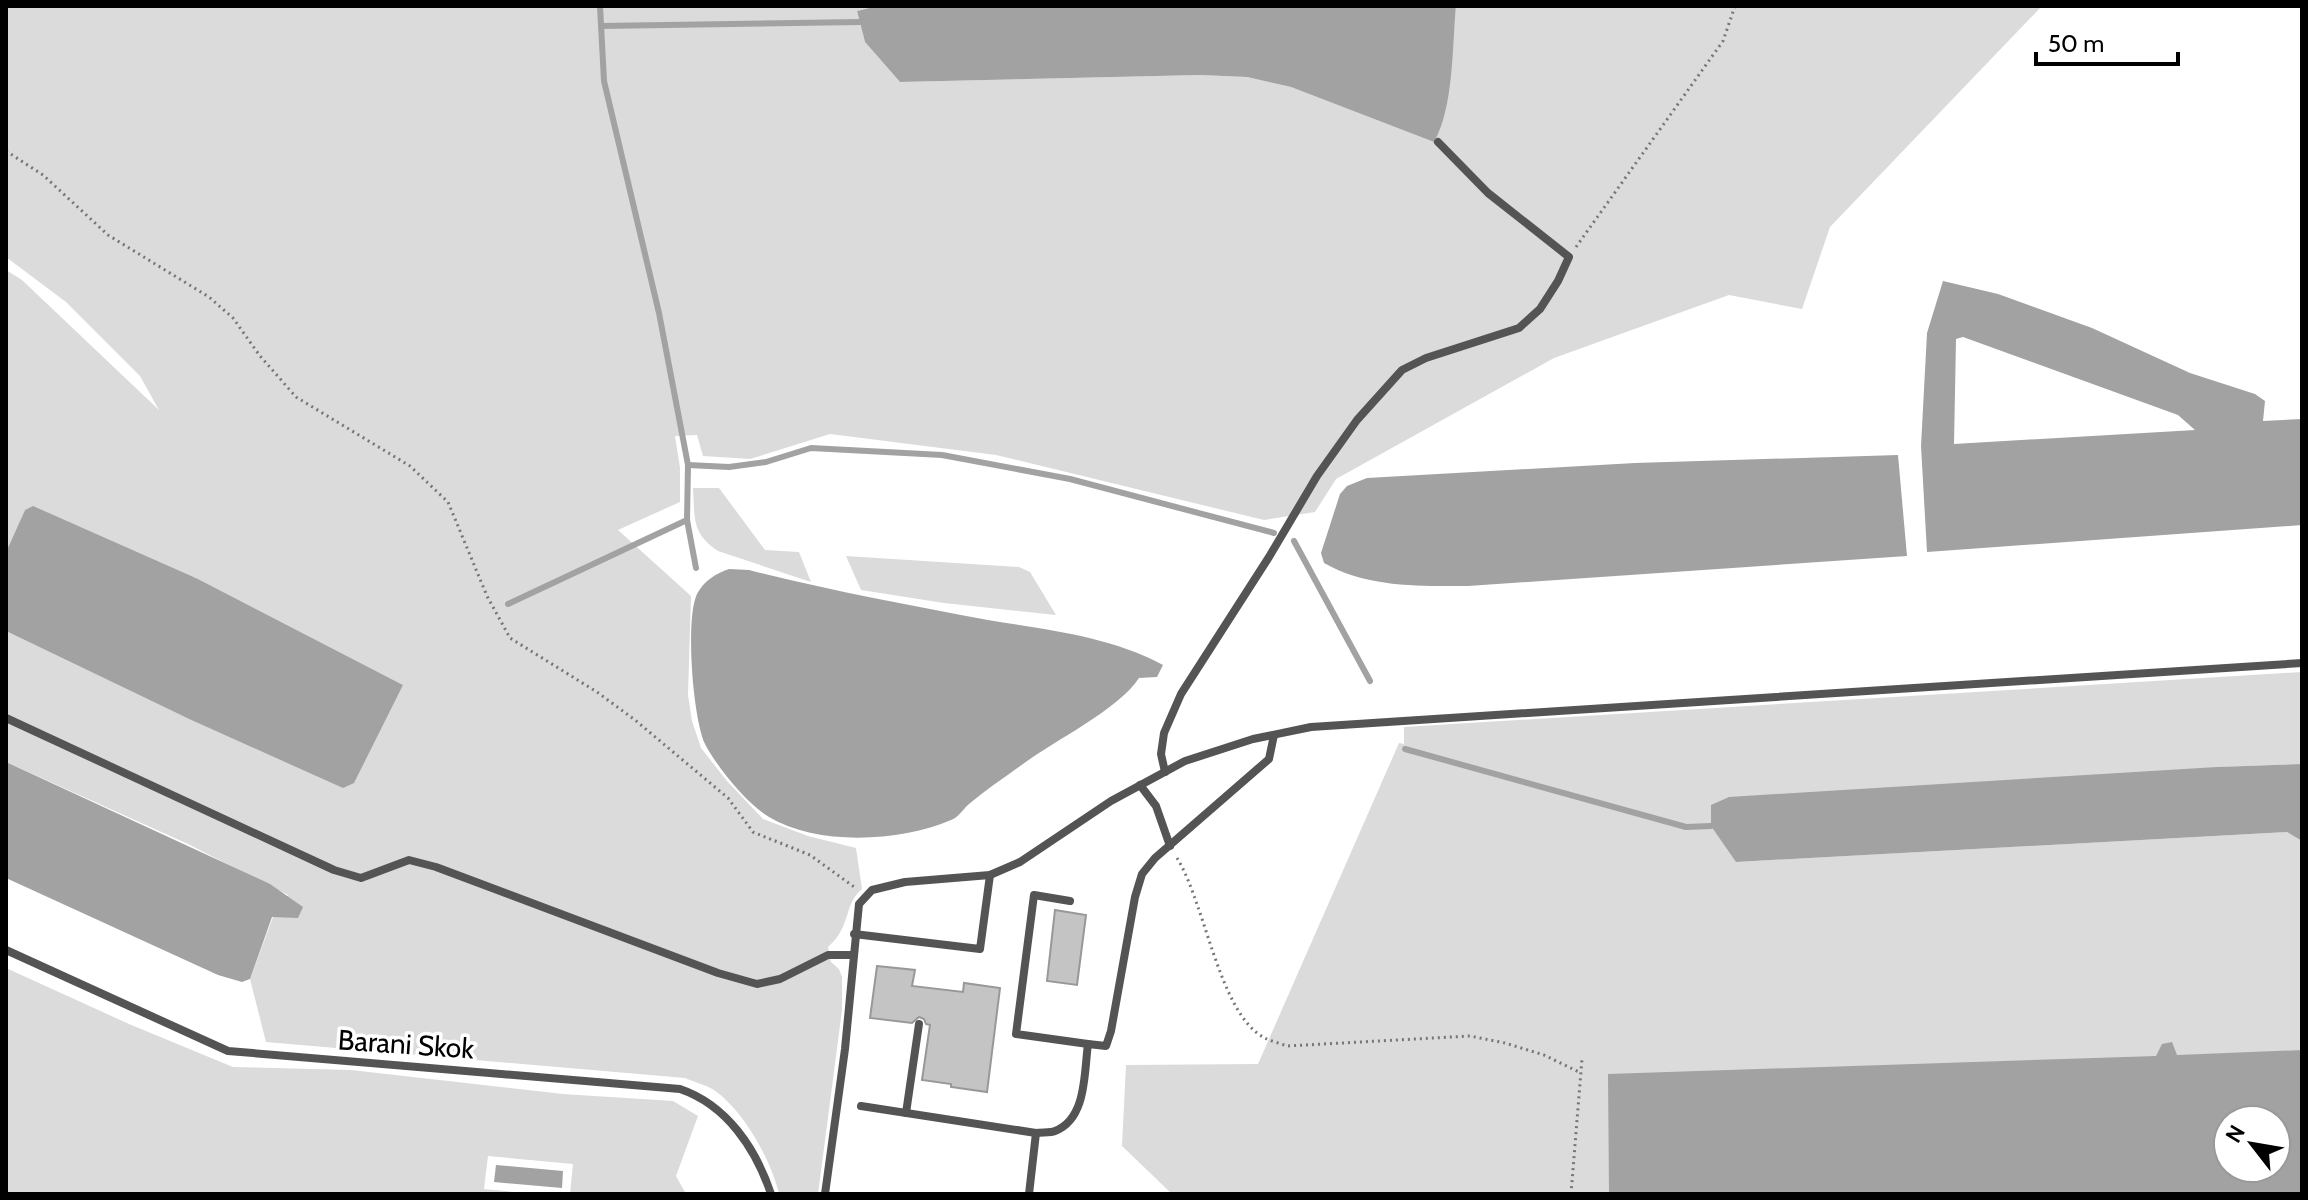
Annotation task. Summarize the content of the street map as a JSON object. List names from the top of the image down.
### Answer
{
  "streets": {
    "lane": ["Barani Skok"]
  },
  "scale_bar": "50 m",
  "north": "top left"
}
